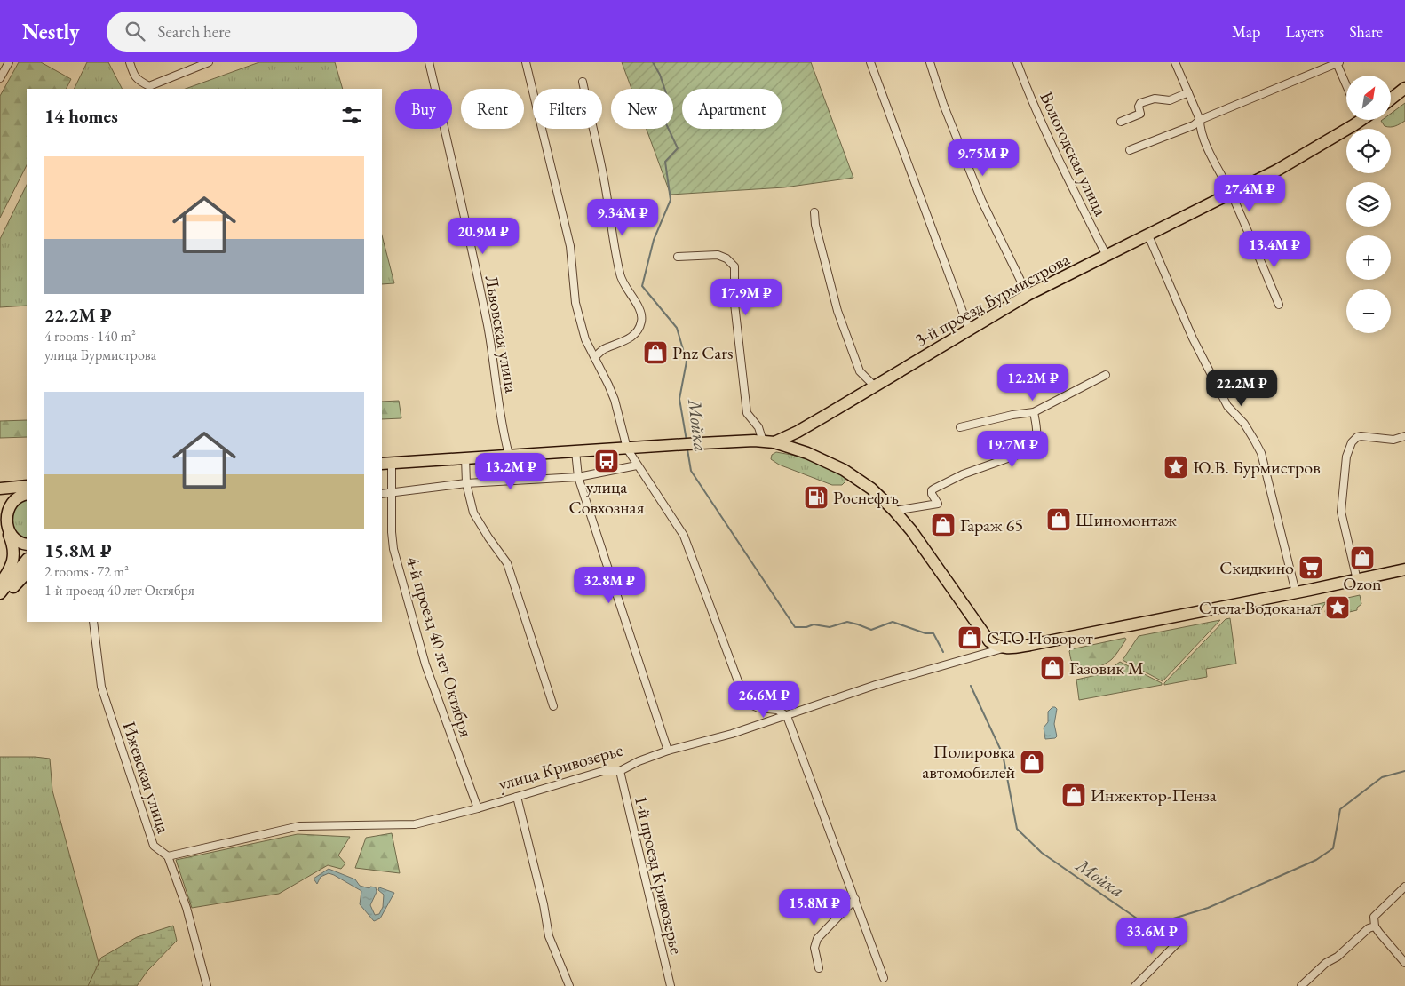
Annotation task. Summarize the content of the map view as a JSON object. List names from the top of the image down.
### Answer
{
  "streets": {
    "main road": ["3-й проезд Бурмистрова", "улица Кривозерье"],
    "street": [
      "Вологодская улица",
      "Львовская улица",
      "4-й проезд 40 лет Октября",
      "Ижевская улица",
      "1-й проезд Кривозерье"
    ]
  },
  "crossings": [
    ["Вологодская улица", "3-й проезд Бурмистрова"],
    ["4-й проезд 40 лет Октября", "улица Кривозерье"],
    ["улица Кривозерье", "Ижевская улица"],
    ["улица Кривозерье", "1-й проезд Кривозерье"]
  ],
  "water": ["Мойка"],
  "places": {
    "shop": [
      "Pnz Cars",
      "Шиномонтаж",
      "Гараж 65",
      "Ozon",
      "СТО Поворот",
      "Газовик М",
      "Полировка автомобилей",
      "Инжектор-Пенза"
    ],
    "bus stop": ["улица Совхозная"],
    "place": ["Ю.В. Бурмистров", "Стела Водоканал"],
    "fuel station": ["Роснефть"],
    "supermarket": ["Скидкино"]
  },
  "north": "top right",
  "page": {
    "header": "Nestly",
    "search": "Search here",
    "nav": ["Map", "Layers", "Share"],
    "map_buttons": ["+", "−"],
    "chip": [
      "Buy",
      "Rent",
      "Filters",
      "New",
      "Apartment"
    ],
    "heading": "14 homes",
    "price": [
      "9.75M ₽",
      "27.4M ₽",
      "9.34M ₽",
      "20.9M ₽",
      "13.4M ₽",
      "17.9M ₽",
      "12.2M ₽",
      "22.2M ₽",
      "19.7M ₽",
      "13.2M ₽",
      "32.8M ₽",
      "26.6M ₽",
      "15.8M ₽",
      "33.6M ₽"
    ],
    "list": [
      {
        "name": "22.2M ₽",
        "note": "4 rooms · 140 m² · улица Бурмистрова"
      },
      {
        "name": "15.8M ₽",
        "note": "2 rooms · 72 m² · 1-й проезд 40 лет Октября"
      }
    ]
  }
}
